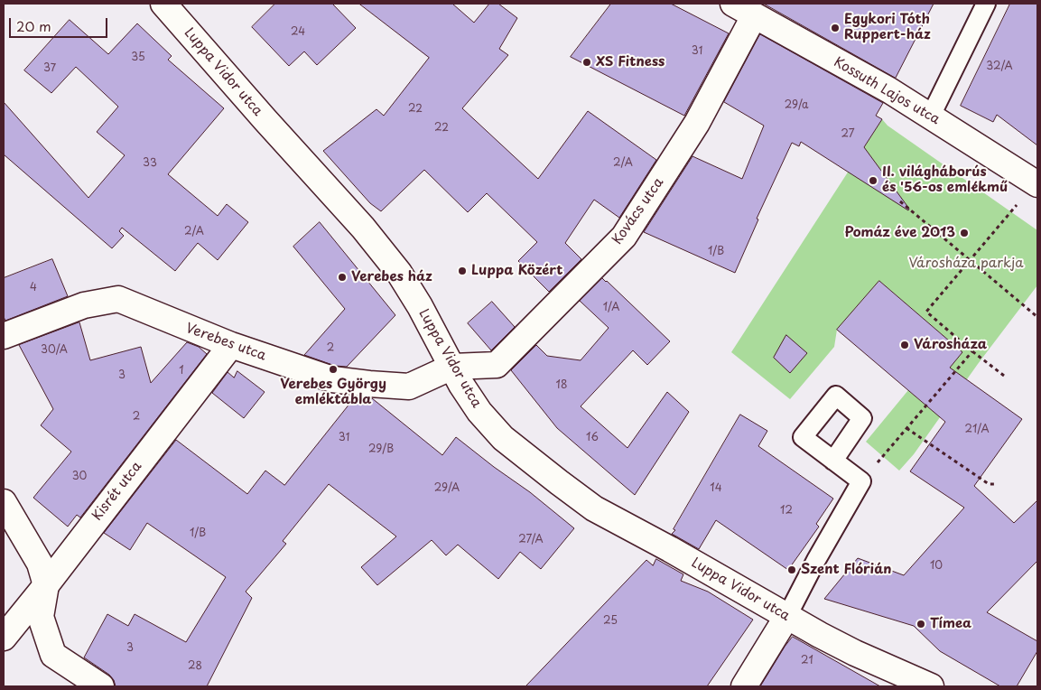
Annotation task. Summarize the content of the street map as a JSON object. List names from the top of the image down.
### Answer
{
  "streets": {
    "street": [
      "Luppa Vidor utca",
      "Kossuth Lajos utca",
      "Kovács utca",
      "Verebes utca",
      "Kisrét utca"
    ]
  },
  "crossings": [
    ["Luppa Vidor utca", "Kovács utca"],
    ["Luppa Vidor utca", "Verebes utca"],
    ["Kossuth Lajos utca", "Kovács utca"],
    ["Kovács utca", "Verebes utca"],
    ["Verebes utca", "Kisrét utca"]
  ],
  "parks": ["Városháza parkja"],
  "places": [
    "Egykori Tóth Ruppert-ház",
    "XS Fitness",
    "II. világháborús és '56-os emlékmű",
    "Pomáz éve 2013",
    "Luppa Közért",
    "Verebes ház",
    "Városháza",
    "Verebes György emléktábla",
    "Szent Flórián",
    "Tímea"
  ],
  "house_numbers": [
    "24",
    "31",
    "35",
    "32/A",
    "37",
    "29/a",
    "22",
    "22",
    "27",
    "33",
    "2/A",
    "2/A",
    "1/B",
    "4",
    "1/A",
    "2",
    "30/A",
    "1",
    "3",
    "18",
    "2",
    "21/A",
    "31",
    "16",
    "29/B",
    "30",
    "29/A",
    "14",
    "12",
    "1/B",
    "27/A",
    "10",
    "25",
    "3",
    "21",
    "28"
  ],
  "scale_bar": "20 m"
}
